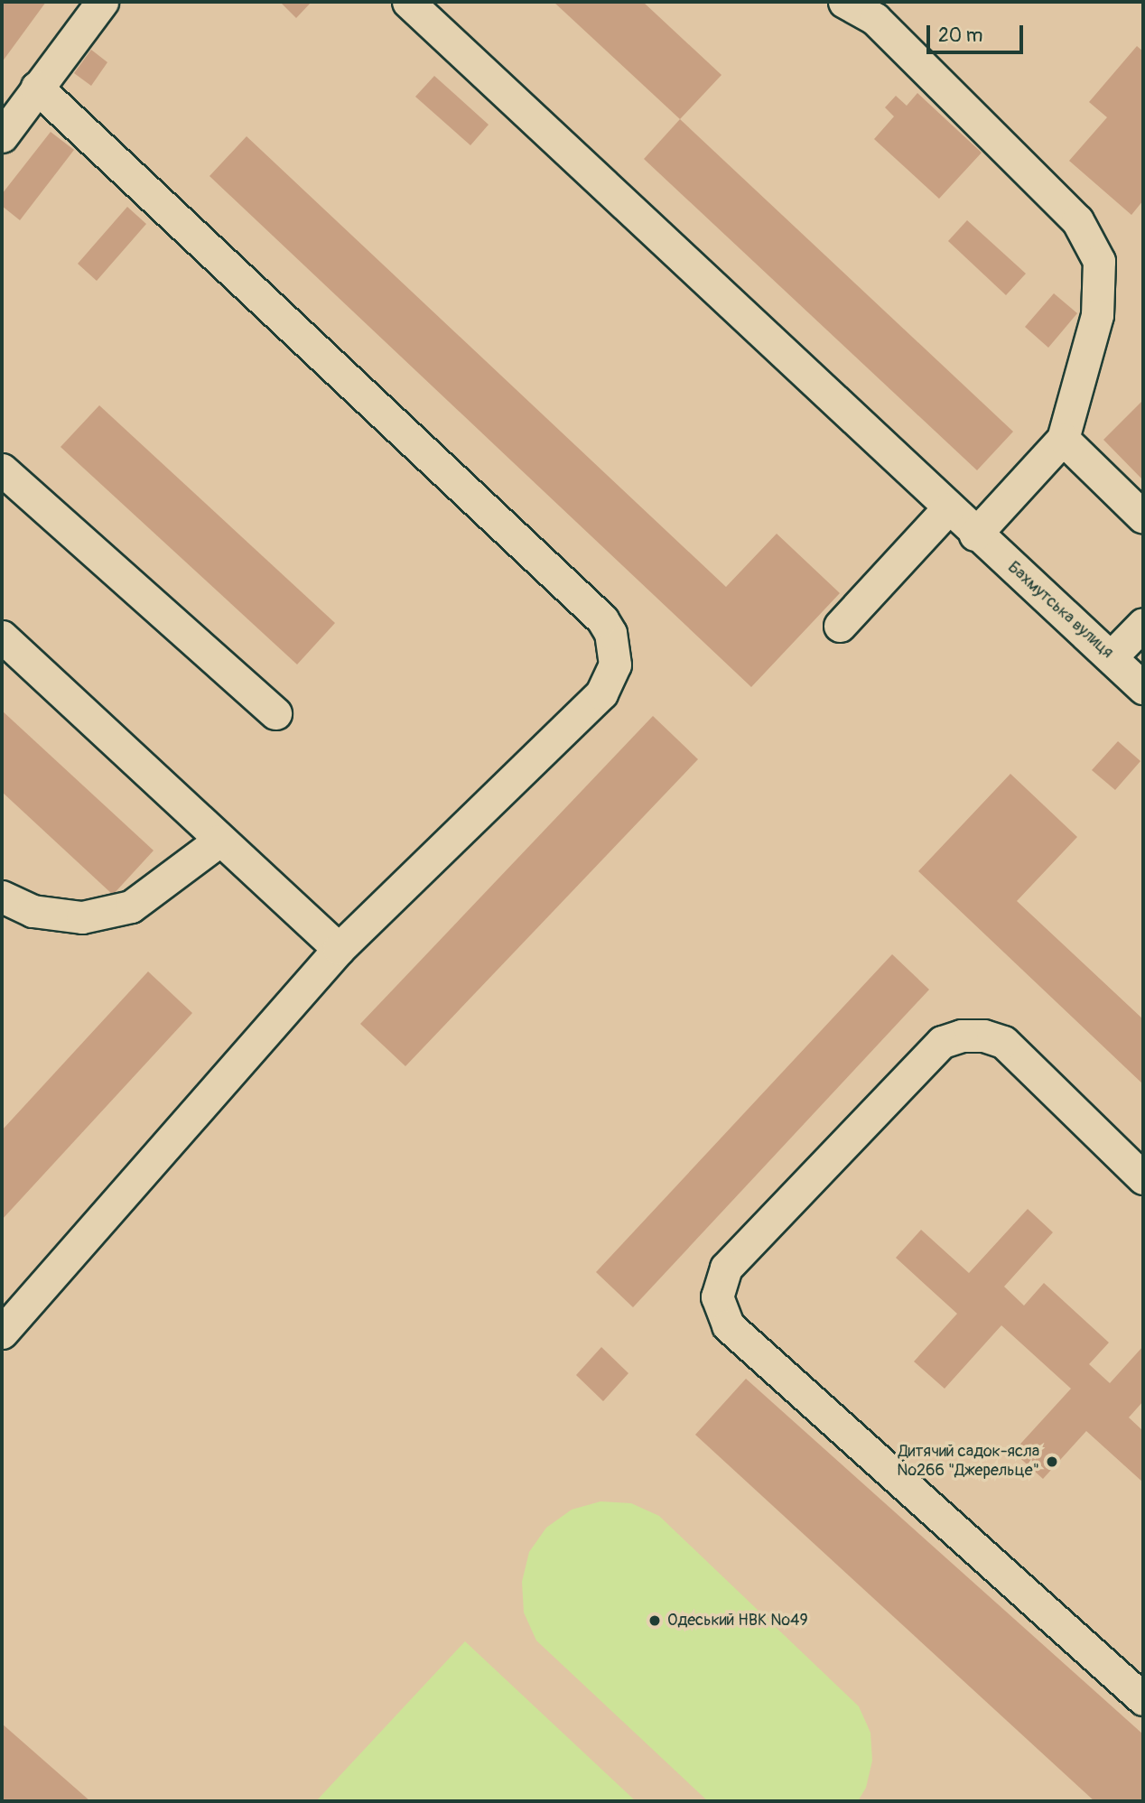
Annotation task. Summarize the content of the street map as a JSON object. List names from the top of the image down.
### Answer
{
  "streets": {
    "street": ["Бахмутська вулиця"]
  },
  "places": ["Дитячий садок-ясла №266 \"Джерельце\"", "Одеський НВК №49"],
  "scale_bar": "20 m"
}
